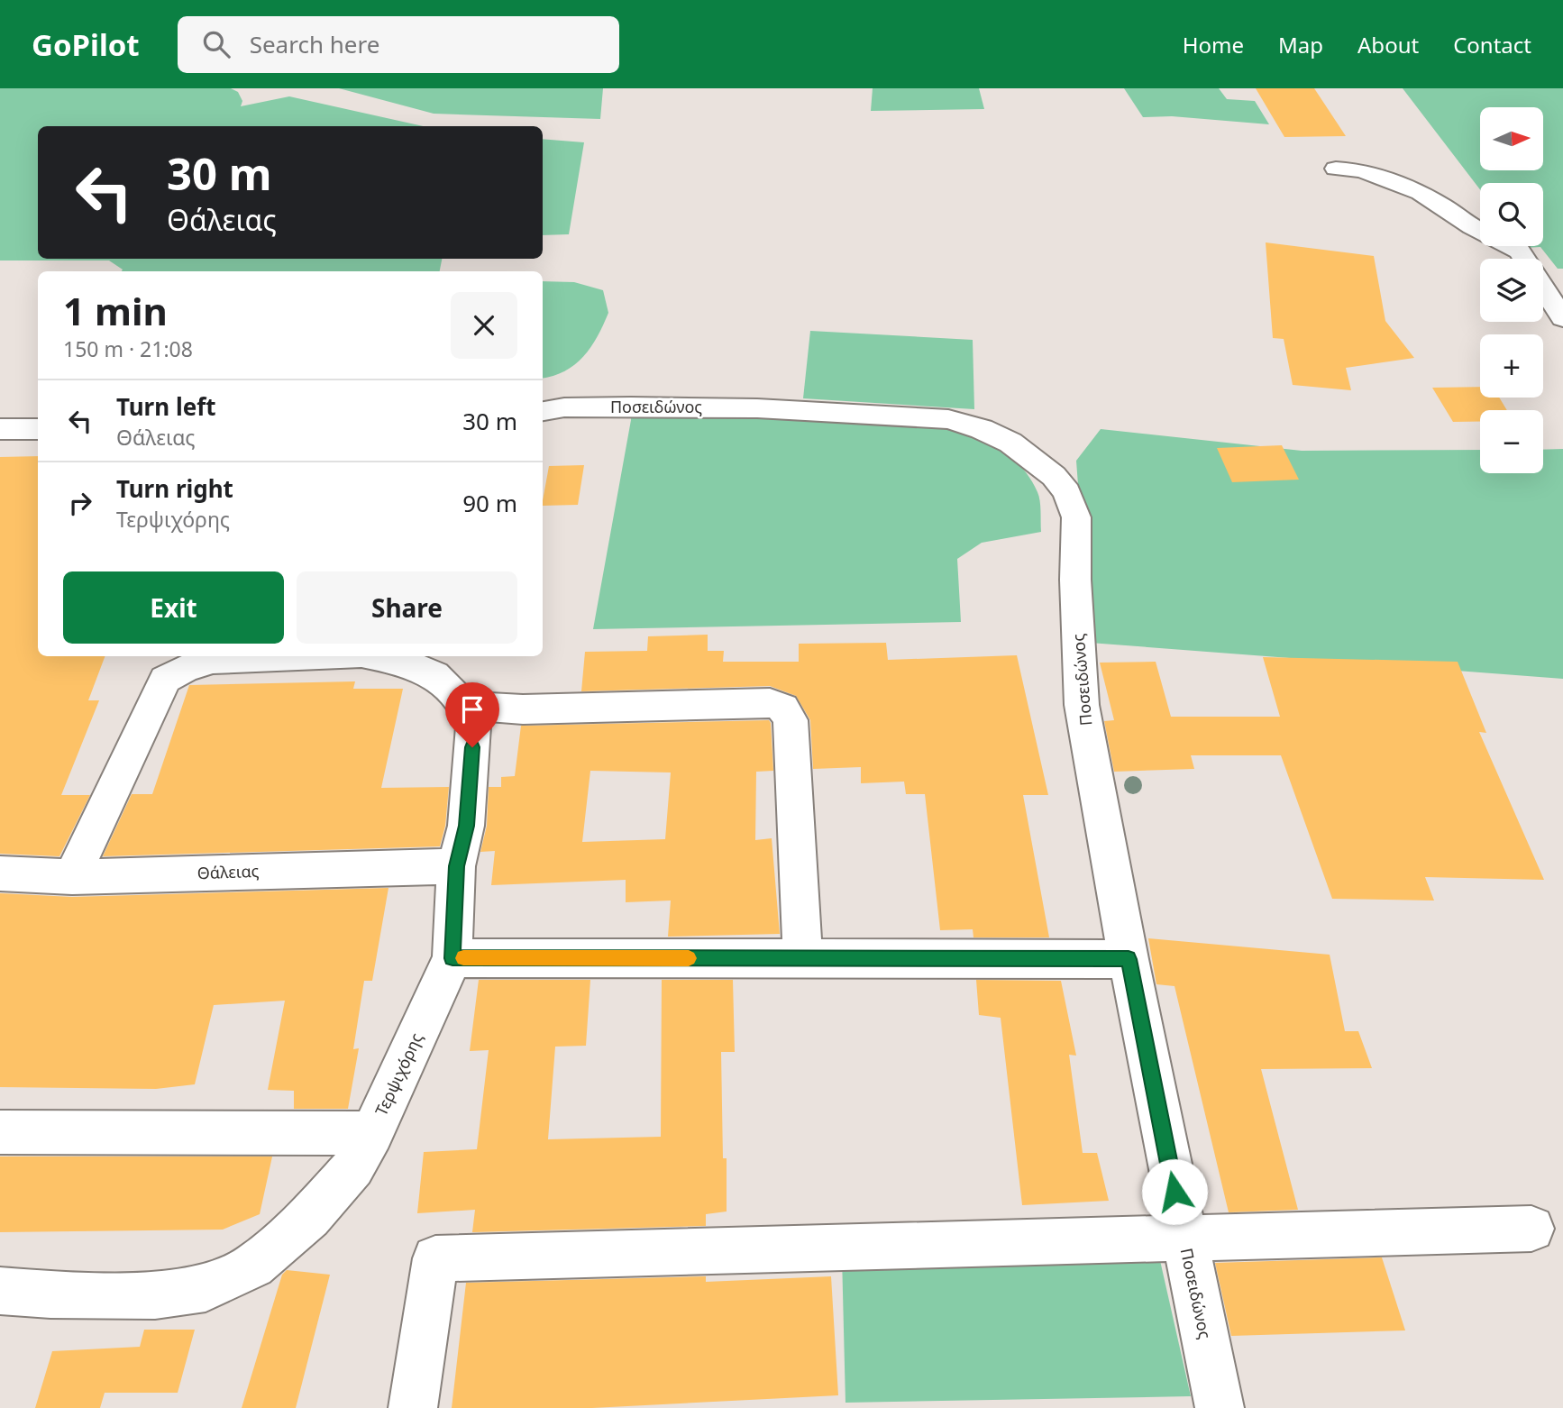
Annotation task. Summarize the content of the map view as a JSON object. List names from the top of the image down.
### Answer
{
  "streets": {
    "street": ["Ποσειδώνος", "Θάλειας", "Τερψιχόρης"]
  },
  "crossings": [
    ["Θάλειας", "Τερψιχόρης"]
  ],
  "north": "right",
  "page": {
    "header": "GoPilot",
    "search": "Search here",
    "nav": [
      "Home",
      "Map",
      "About",
      "Contact"
    ],
    "map_buttons": ["+", "−"],
    "turn": ["30 m", "Θάλειας"],
    "heading": ["1 min", "150 m · 21:08"],
    "list": [
      {
        "name": "Turn left",
        "note": "Θάλειας",
        "value": "30 m"
      },
      {
        "name": "Turn right",
        "note": "Τερψιχόρης",
        "value": "90 m"
      }
    ],
    "buttons": ["Exit", "Share"]
  }
}
